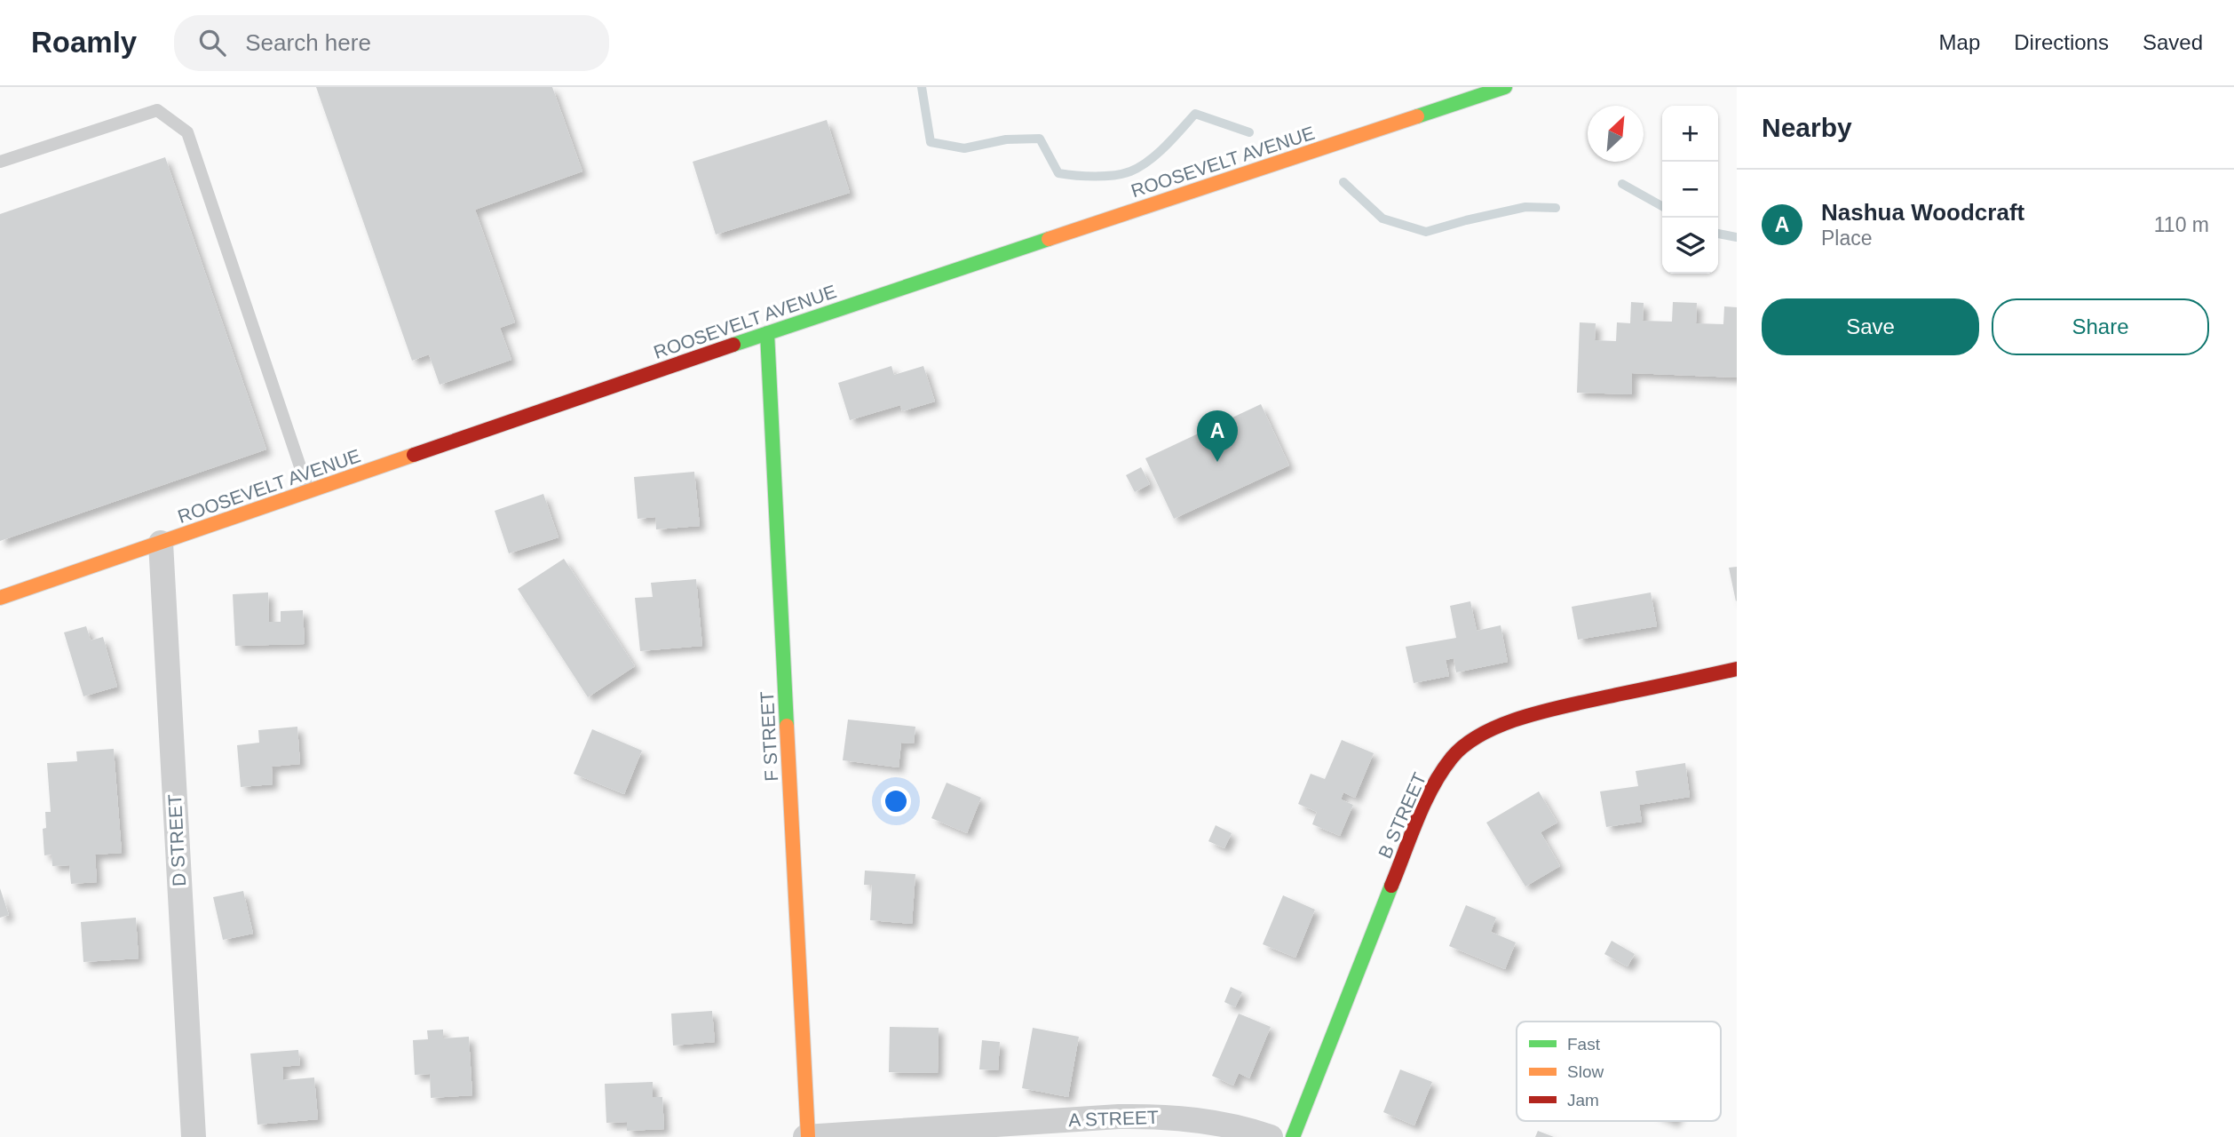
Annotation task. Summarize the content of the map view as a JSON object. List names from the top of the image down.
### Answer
{
  "streets": {
    "street": [
      "ROOSEVELT AVENUE",
      "F STREET",
      "B STREET",
      "D STREET",
      "A STREET"
    ]
  },
  "crossings": [
    ["ROOSEVELT AVENUE", "F STREET"],
    ["ROOSEVELT AVENUE", "D STREET"],
    ["F STREET", "A STREET"]
  ],
  "legend": ["Fast", "Slow", "Jam"],
  "north": "top right",
  "page": {
    "header": "Roamly",
    "search": "Search here",
    "nav": ["Map", "Directions", "Saved"],
    "heading": "Nearby",
    "map_buttons": ["+", "−"],
    "list": [
      {
        "mark": "A",
        "name": "Nashua Woodcraft",
        "note": "Place",
        "value": "110 m"
      }
    ],
    "buttons": ["Save", "Share"],
    "pins": "A"
  }
}
